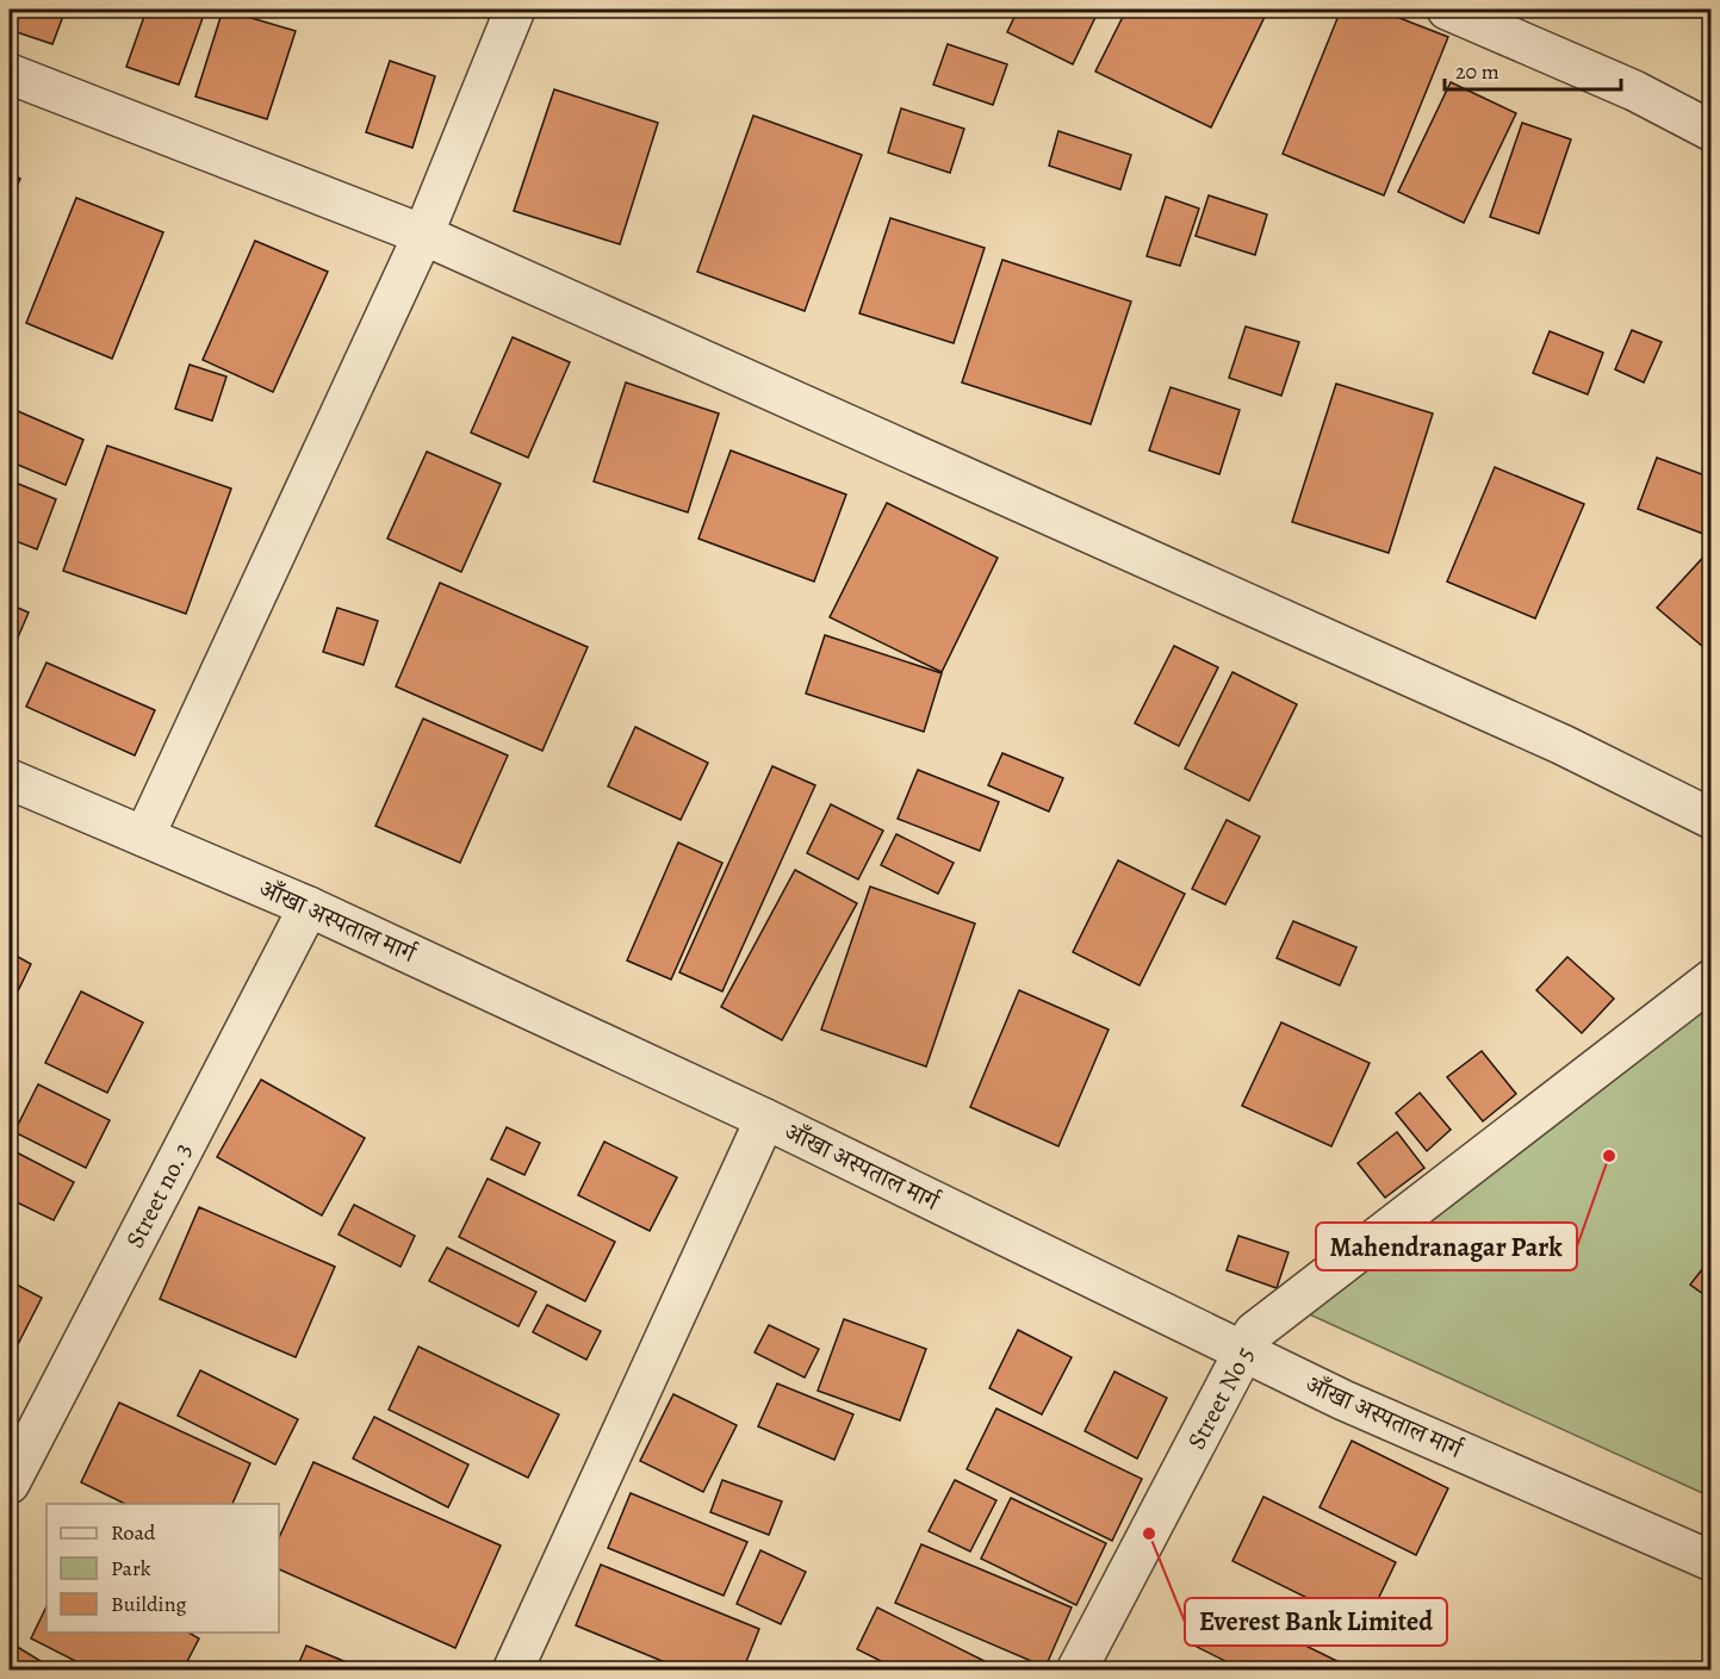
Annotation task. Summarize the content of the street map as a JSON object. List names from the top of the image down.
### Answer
{
  "streets": {
    "street": ["आँखा अस्पताल मार्ग", "Street no. 3", "Street No 5"]
  },
  "crossings": [
    ["आँखा अस्पताल मार्ग", "Street no. 3"],
    ["आँखा अस्पताल मार्ग", "Street No 5"]
  ],
  "places": ["Mahendranagar Park", "Everest Bank Limited"],
  "legend": ["Road", "Park", "Building"],
  "scale_bar": "20 m"
}
